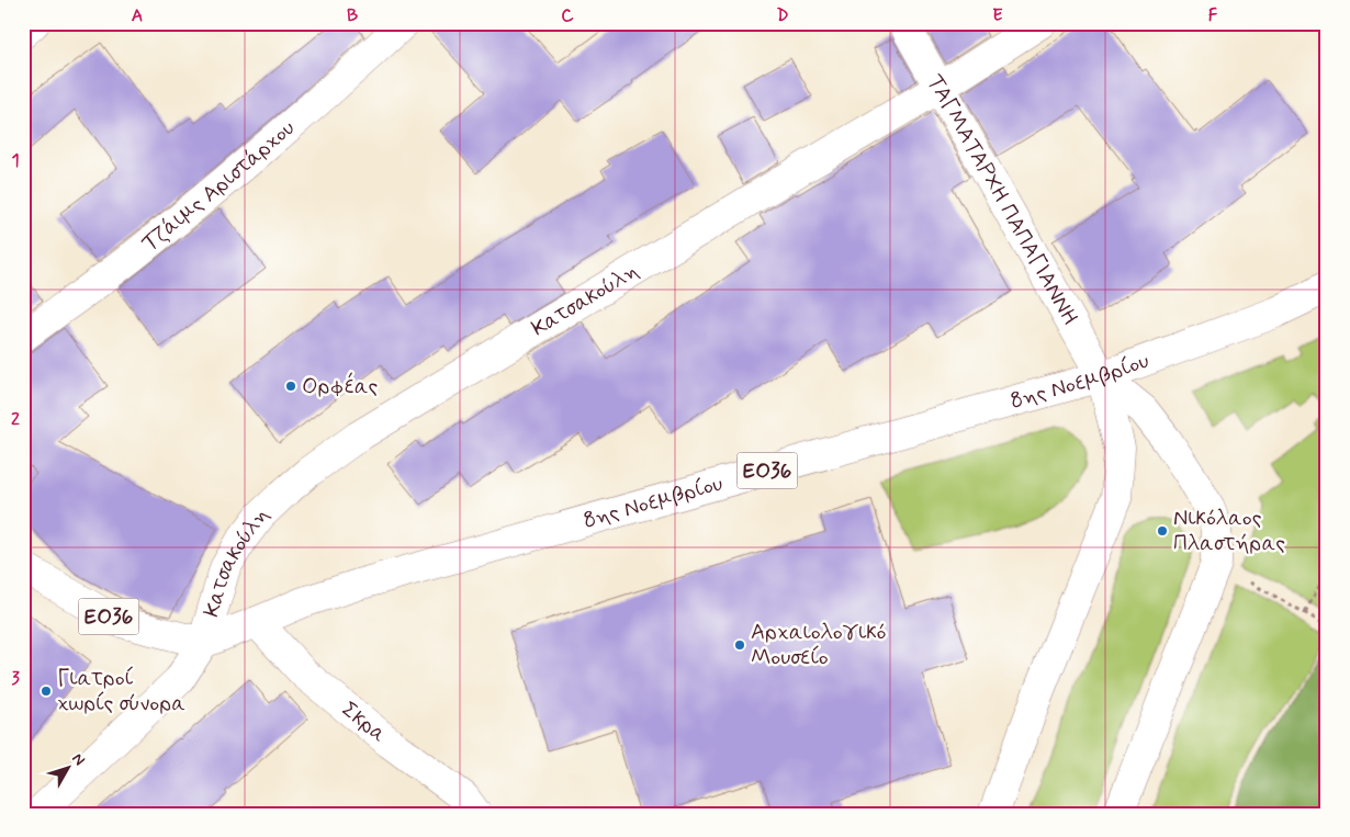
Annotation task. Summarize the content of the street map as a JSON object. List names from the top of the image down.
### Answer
{
  "streets": {
    "street": [
      "Τζάιμς Αριστάρχου",
      "ΤΑΓΜΑΤΑΡΧΗ ΠΑΠΑΓΙΑΝΝΗ",
      "Κατσακούλη",
      "8ης Νοεμβρίου",
      "ΕΟ36",
      "Σκρα"
    ]
  },
  "crossings": [
    ["ΤΑΓΜΑΤΑΡΧΗ ΠΑΠΑΓΙΑΝΝΗ", "Κατσακούλη"],
    ["ΤΑΓΜΑΤΑΡΧΗ ΠΑΠΑΓΙΑΝΝΗ", "8ης Νοεμβρίου"],
    ["Κατσακούλη", "8ης Νοεμβρίου"],
    ["Κατσακούλη", "ΕΟ36"],
    ["8ης Νοεμβρίου", "ΕΟ36"],
    ["8ης Νοεμβρίου", "Σκρα"]
  ],
  "places": [
    "Ορφέας",
    "Νικόλαος Πλαστήρας",
    "Αρχαιολογικό Μουσείο",
    "Γιατροί χωρίς σύνορα"
  ],
  "north": "top right",
  "grid": {
    "columns": [
      "A",
      "B",
      "C",
      "D",
      "E",
      "F"
    ],
    "rows": ["1", "2", "3"]
  }
}
